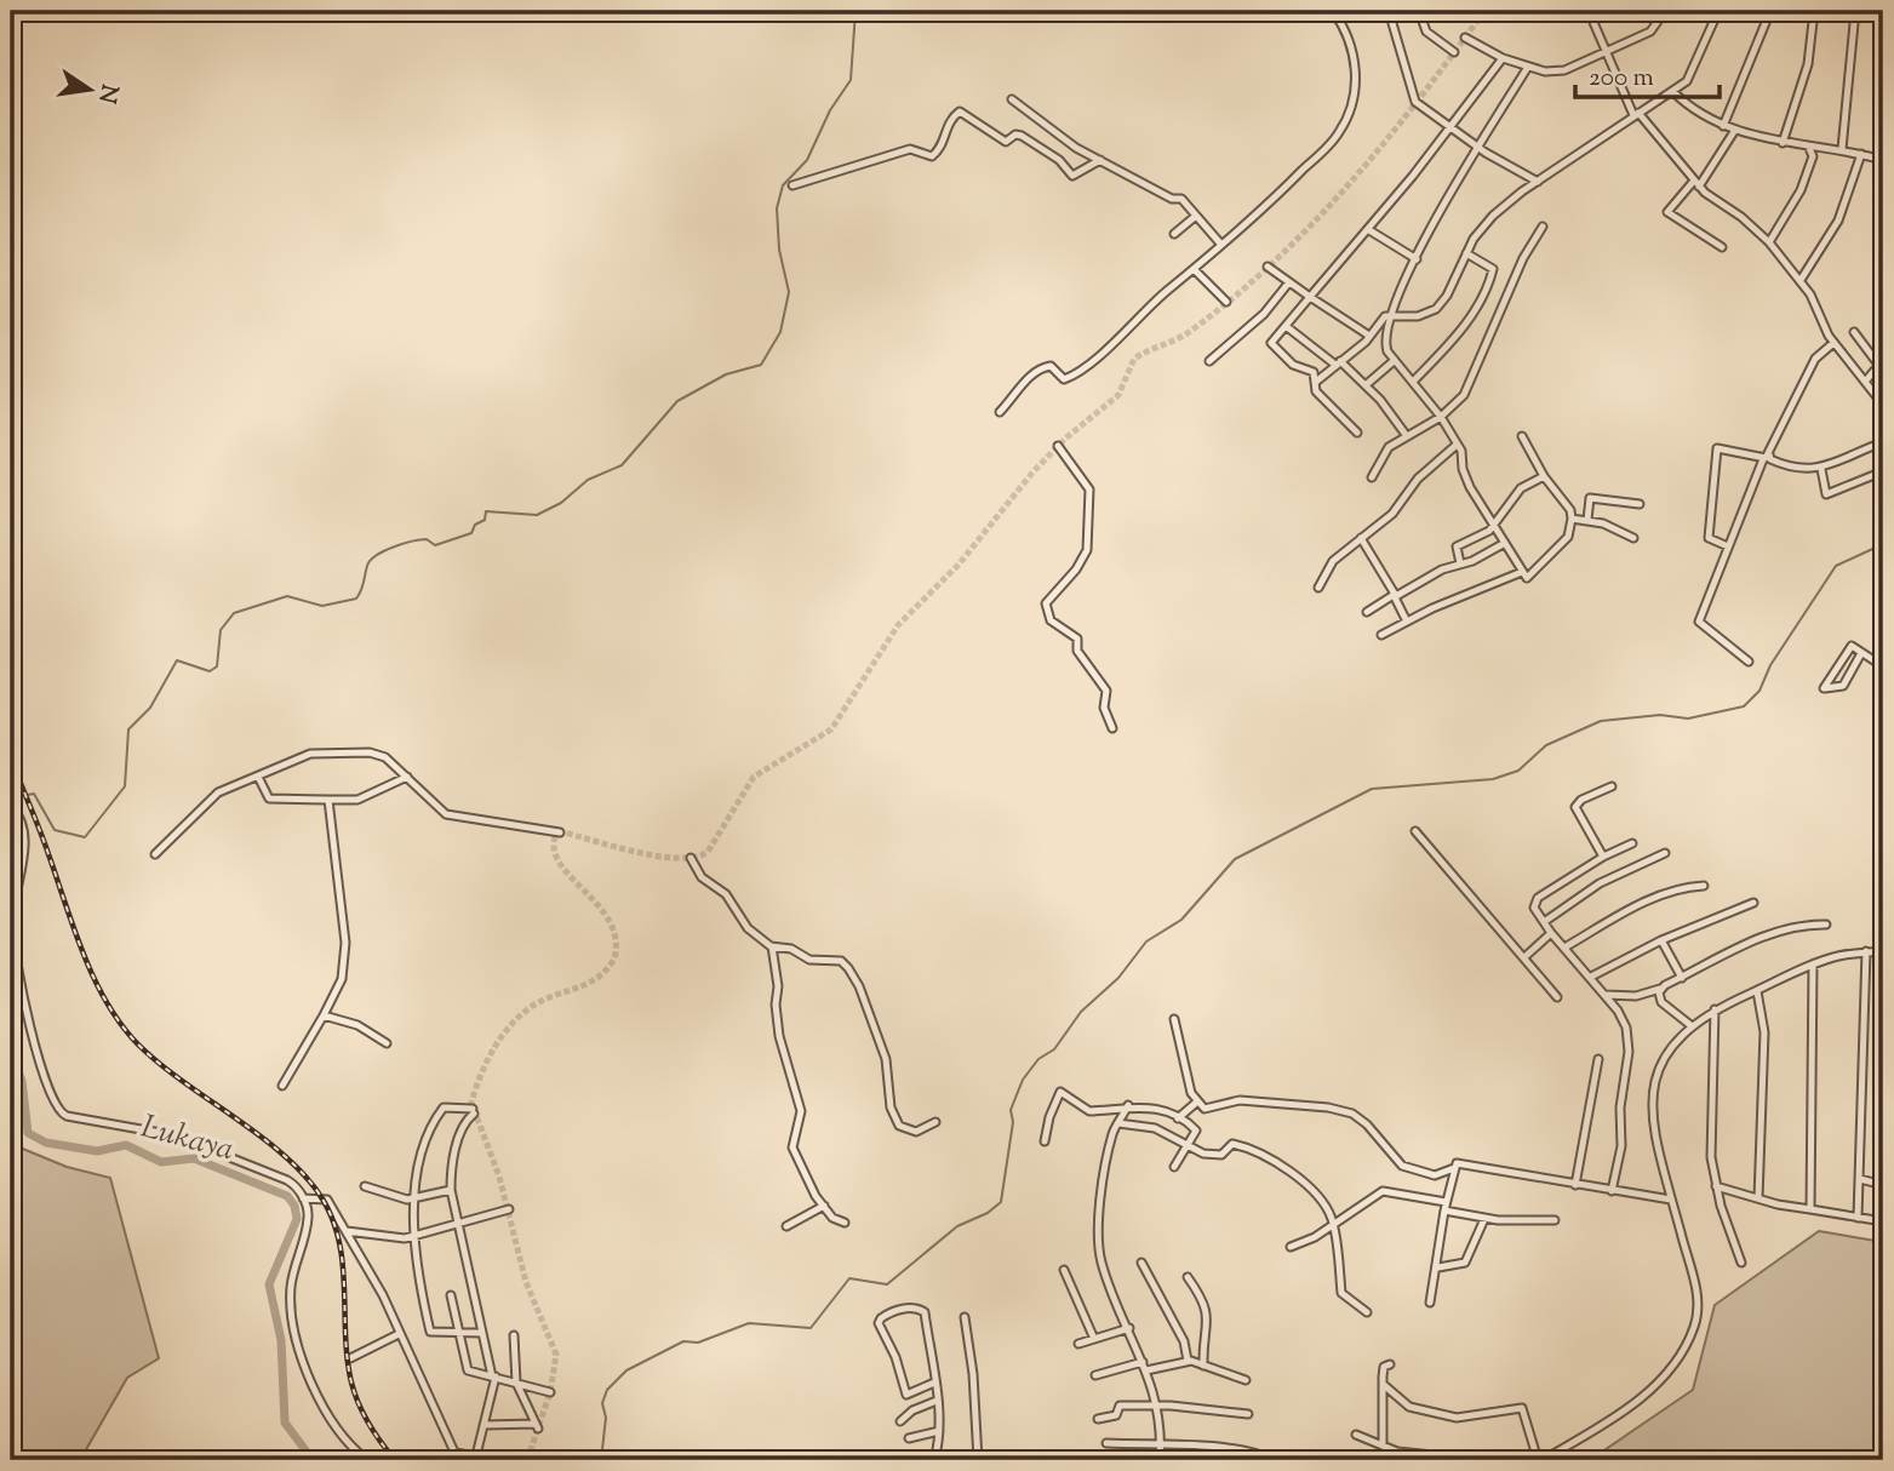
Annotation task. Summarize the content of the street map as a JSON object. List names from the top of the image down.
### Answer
{
  "water": ["Lukaya"],
  "scale_bar": "200 m",
  "north": "right"
}
